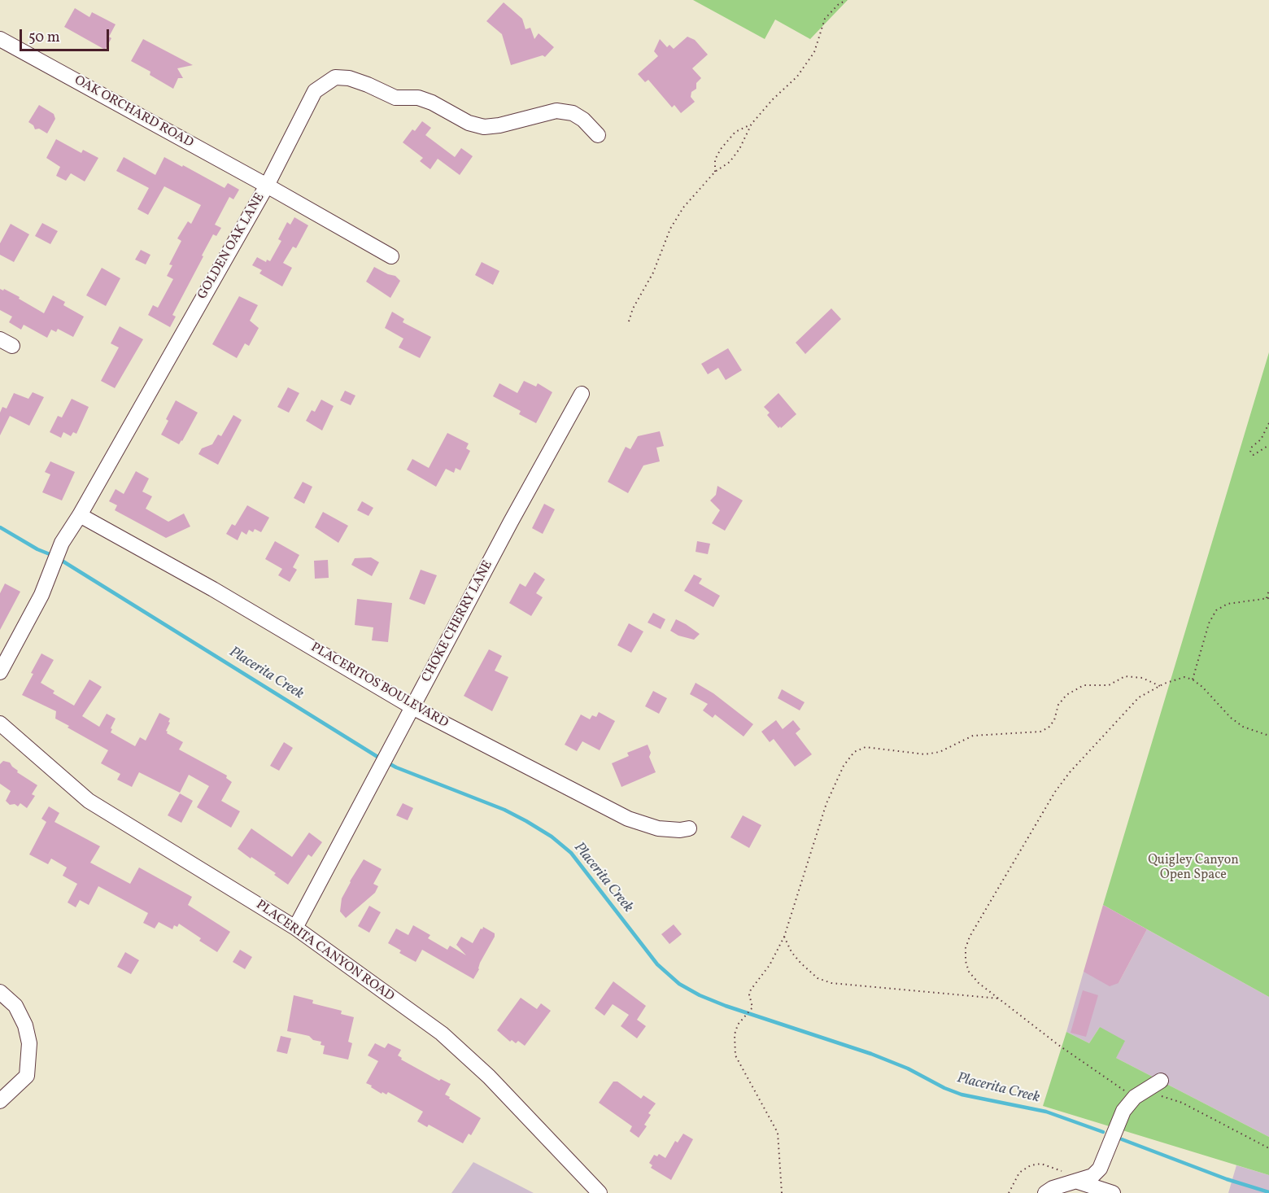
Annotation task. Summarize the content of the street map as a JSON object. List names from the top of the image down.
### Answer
{
  "streets": {
    "street": [
      "OAK ORCHARD ROAD",
      "GOLDEN OAK LANE",
      "CHOKE CHERRY LANE",
      "PLACERITOS BOULEVARD",
      "PLACERITA CANYON ROAD"
    ]
  },
  "crossings": [
    ["OAK ORCHARD ROAD", "GOLDEN OAK LANE"],
    ["GOLDEN OAK LANE", "PLACERITOS BOULEVARD"],
    ["CHOKE CHERRY LANE", "PLACERITOS BOULEVARD"],
    ["CHOKE CHERRY LANE", "PLACERITA CANYON ROAD"]
  ],
  "water": ["Placerita Creek"],
  "parks": ["Quigley Canyon Open Space"],
  "scale_bar": "50 m"
}
